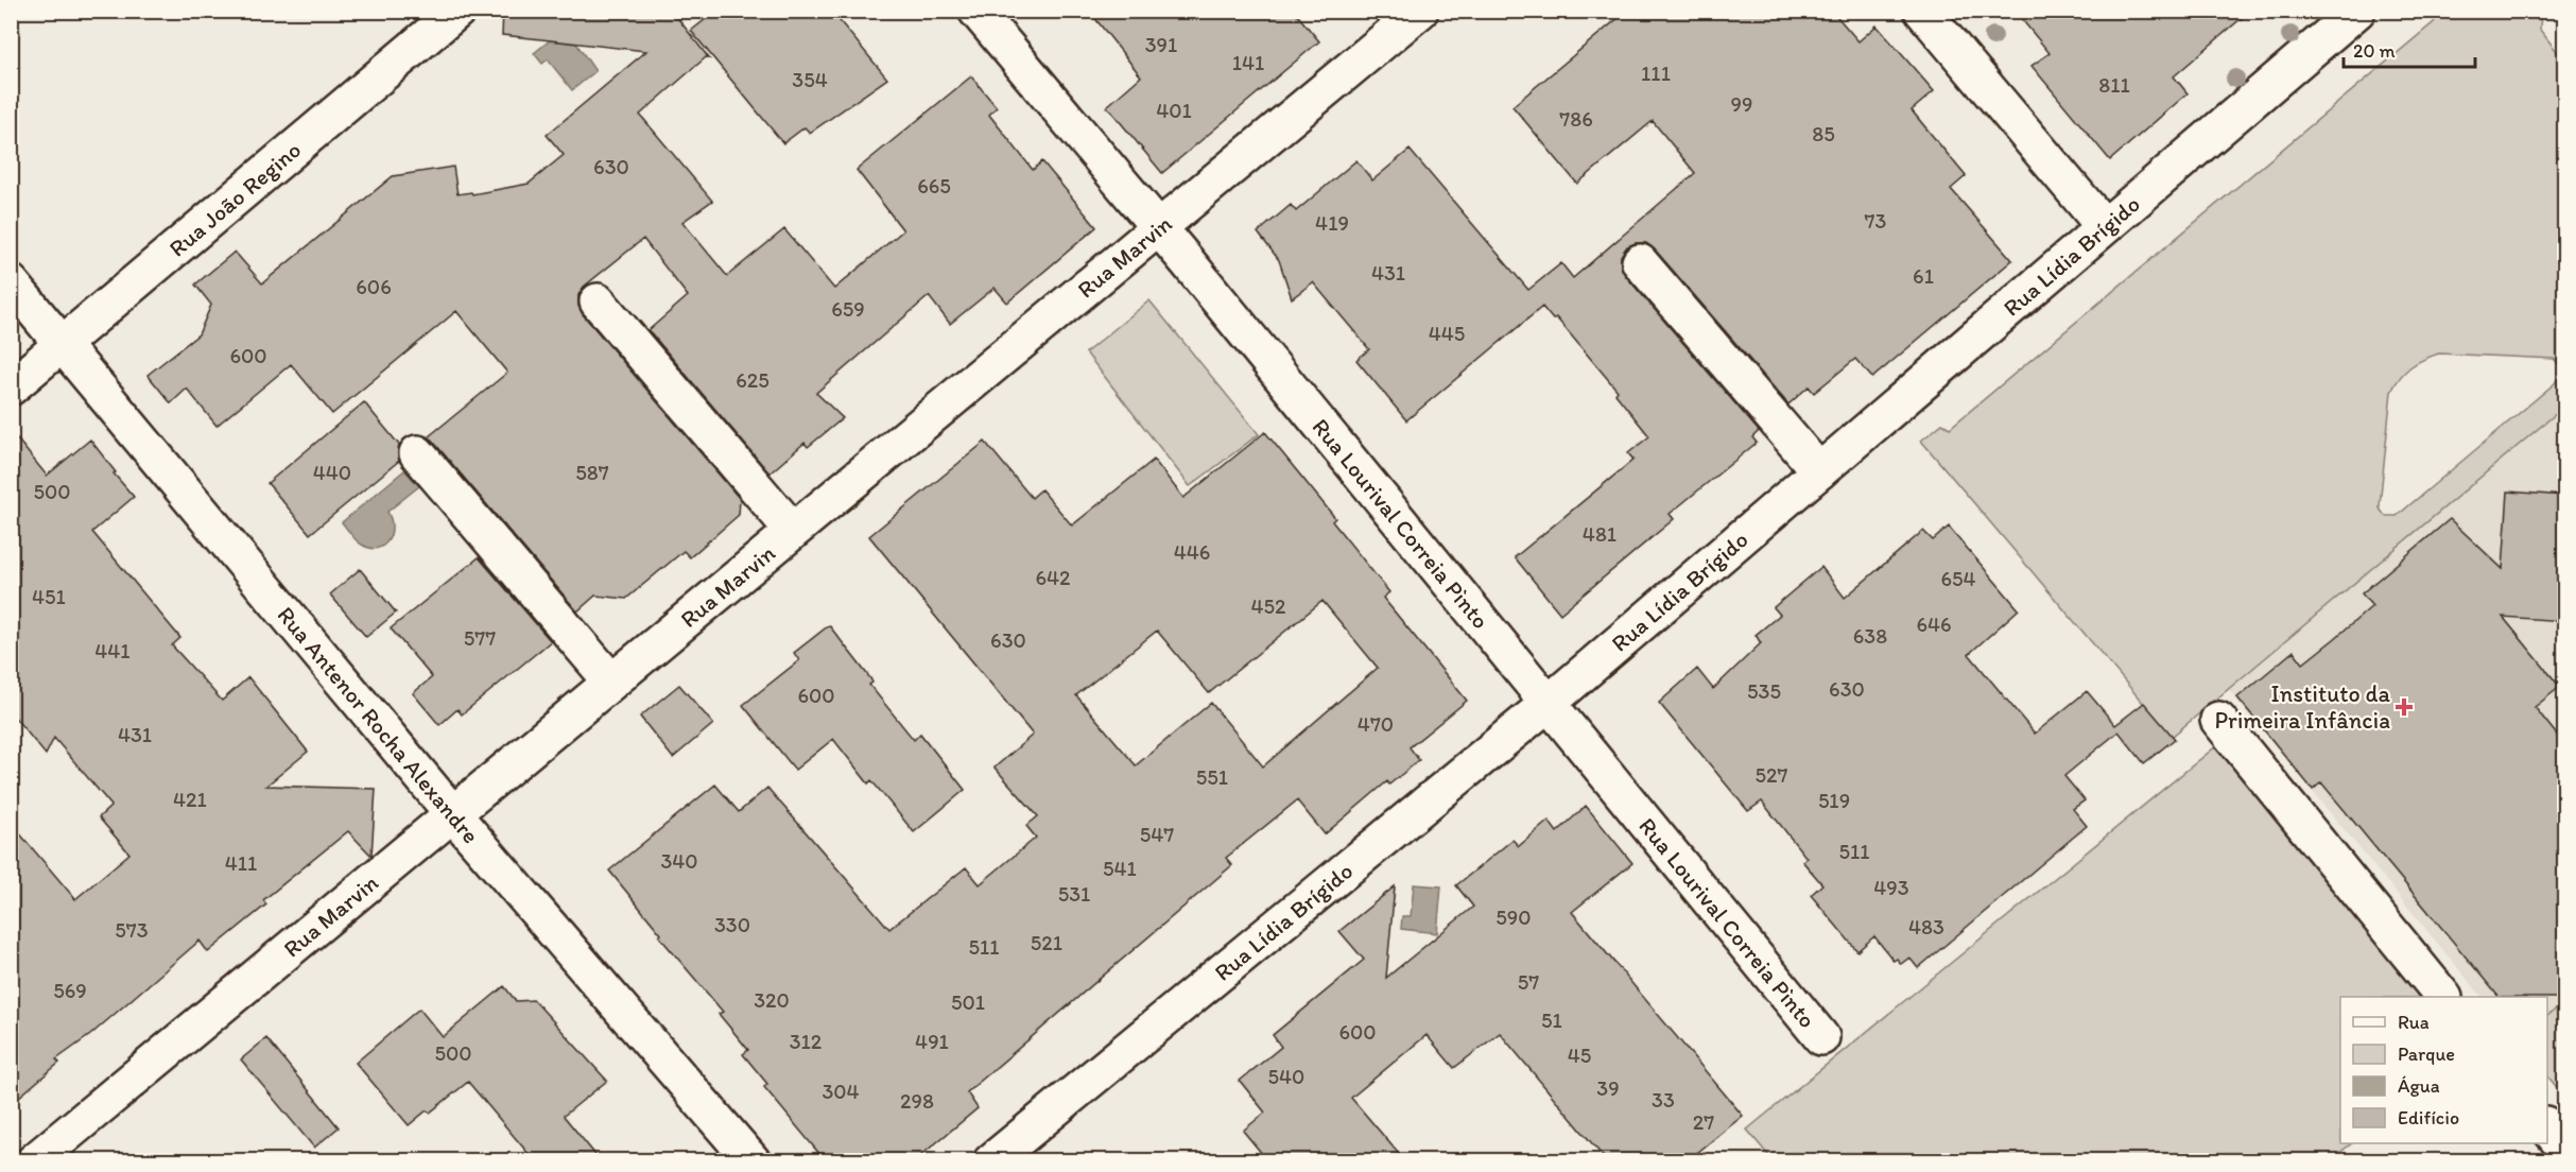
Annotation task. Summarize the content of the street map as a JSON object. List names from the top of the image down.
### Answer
{
  "streets": {
    "street": [
      "Rua João Regino",
      "Rua Lídia Brígido",
      "Rua Marvin",
      "Rua Lourival Correia Pìnto",
      "Rua Antenor Rocha Alexandre"
    ]
  },
  "crossings": [
    ["Rua João Regino", "Rua Antenor Rocha Alexandre"],
    ["Rua Lídia Brígido", "Rua Lourival Correia Pìnto"],
    ["Rua Marvin", "Rua Lourival Correia Pìnto"],
    ["Rua Marvin", "Rua Antenor Rocha Alexandre"]
  ],
  "places": {
    "health": ["Instituto da Primeira Infância"]
  },
  "house_numbers": [
    "391",
    "141",
    "111",
    "354",
    "811",
    "99",
    "401",
    "786",
    "85",
    "630",
    "665",
    "73",
    "419",
    "431",
    "61",
    "606",
    "659",
    "445",
    "600",
    "625",
    "440",
    "587",
    "500",
    "481",
    "446",
    "642",
    "654",
    "451",
    "452",
    "646",
    "638",
    "577",
    "630",
    "441",
    "630",
    "535",
    "600",
    "470",
    "431",
    "527",
    "551",
    "421",
    "519",
    "547",
    "511",
    "340",
    "411",
    "541",
    "493",
    "531",
    "590",
    "330",
    "483",
    "573",
    "521",
    "511",
    "57",
    "569",
    "320",
    "501",
    "51",
    "600",
    "312",
    "491",
    "500",
    "45",
    "540",
    "39",
    "304",
    "33",
    "298",
    "27"
  ],
  "legend": [
    "Rua",
    "Parque",
    "Água",
    "Edifício"
  ],
  "scale_bar": "20 m"
}
